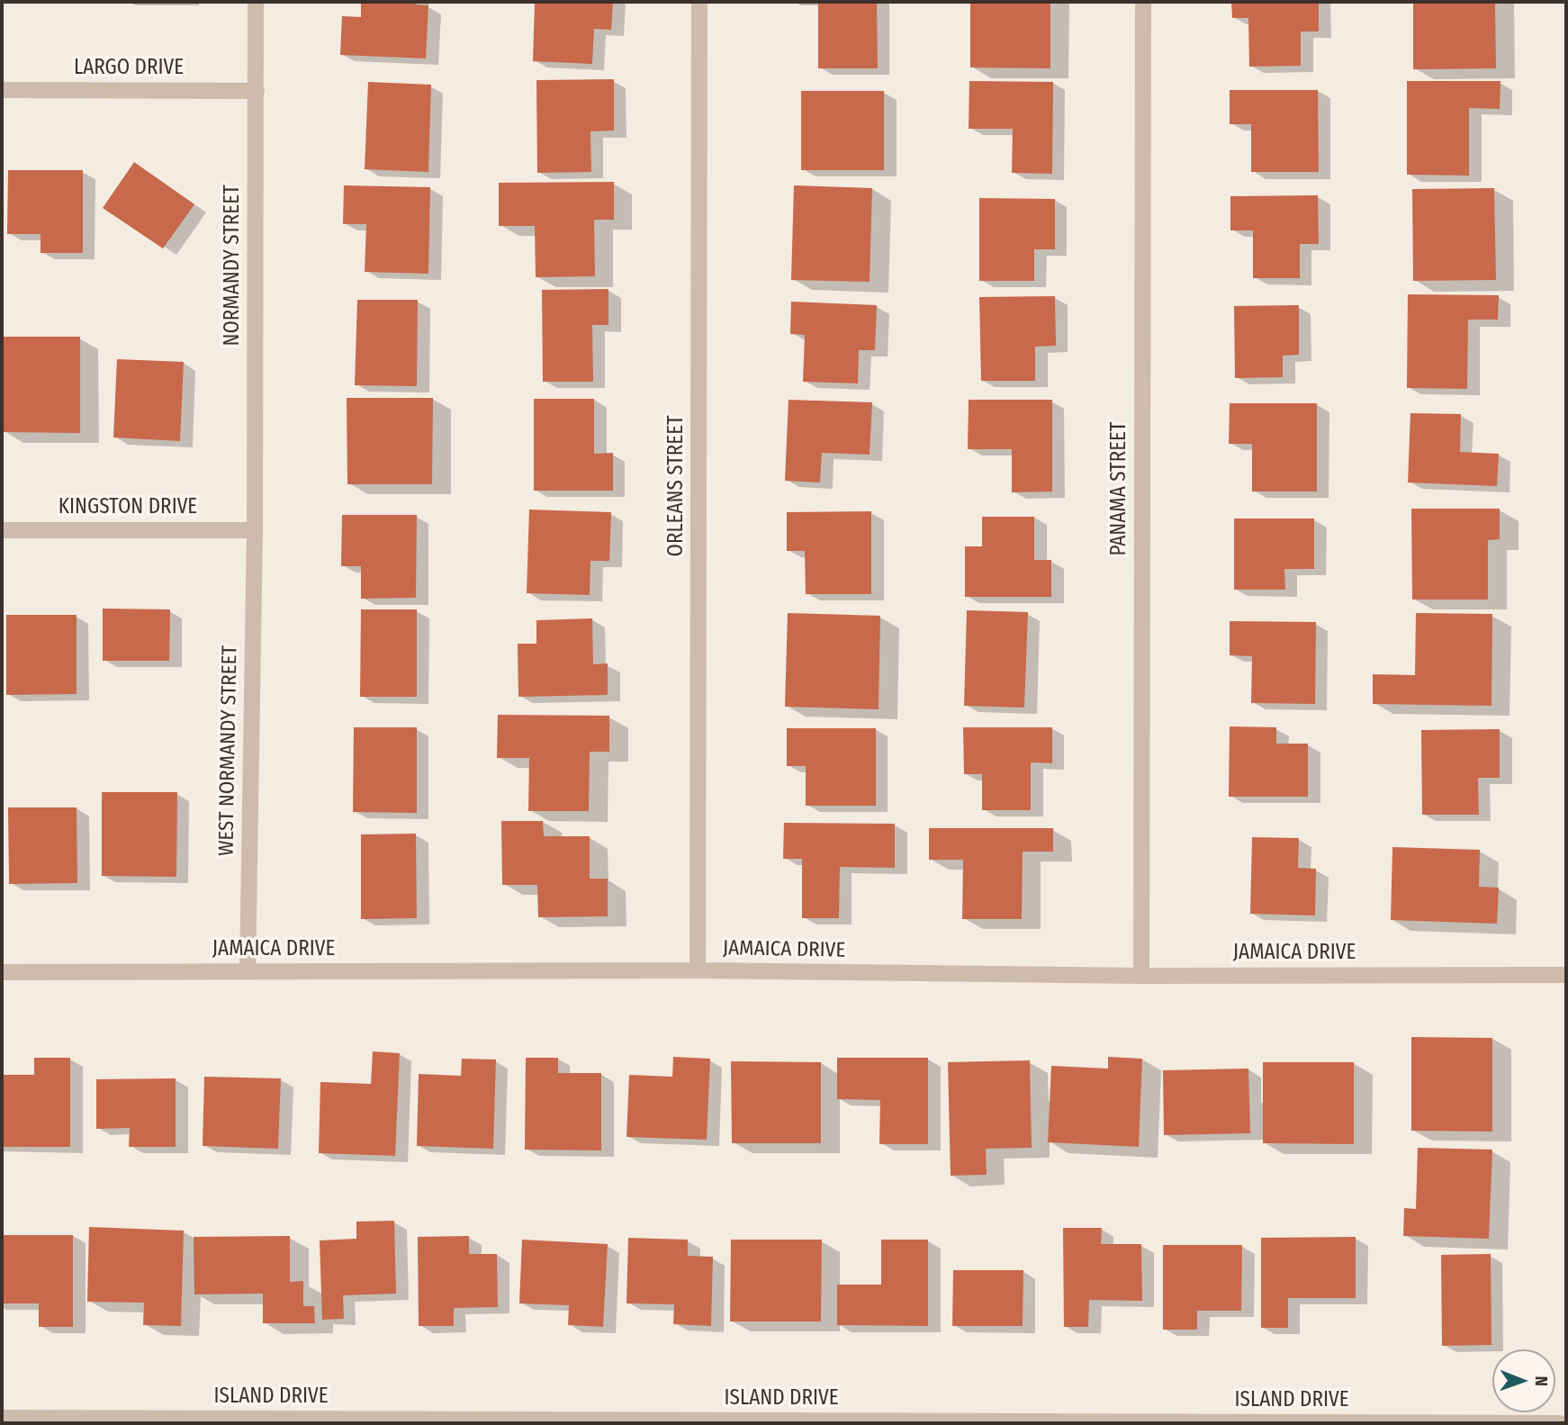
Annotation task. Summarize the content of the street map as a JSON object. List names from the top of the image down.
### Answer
{
  "streets": {
    "street": [
      "LARGO DRIVE",
      "NORMANDY STREET",
      "ORLEANS STREET",
      "PANAMA STREET",
      "KINGSTON DRIVE",
      "WEST NORMANDY STREET",
      "JAMAICA DRIVE",
      "ISLAND DRIVE"
    ]
  },
  "crossings": [
    ["LARGO DRIVE", "NORMANDY STREET"],
    ["NORMANDY STREET", "KINGSTON DRIVE"],
    ["NORMANDY STREET", "WEST NORMANDY STREET"],
    ["ORLEANS STREET", "JAMAICA DRIVE"],
    ["PANAMA STREET", "JAMAICA DRIVE"],
    ["KINGSTON DRIVE", "WEST NORMANDY STREET"],
    ["WEST NORMANDY STREET", "JAMAICA DRIVE"]
  ],
  "north": "right"
}
